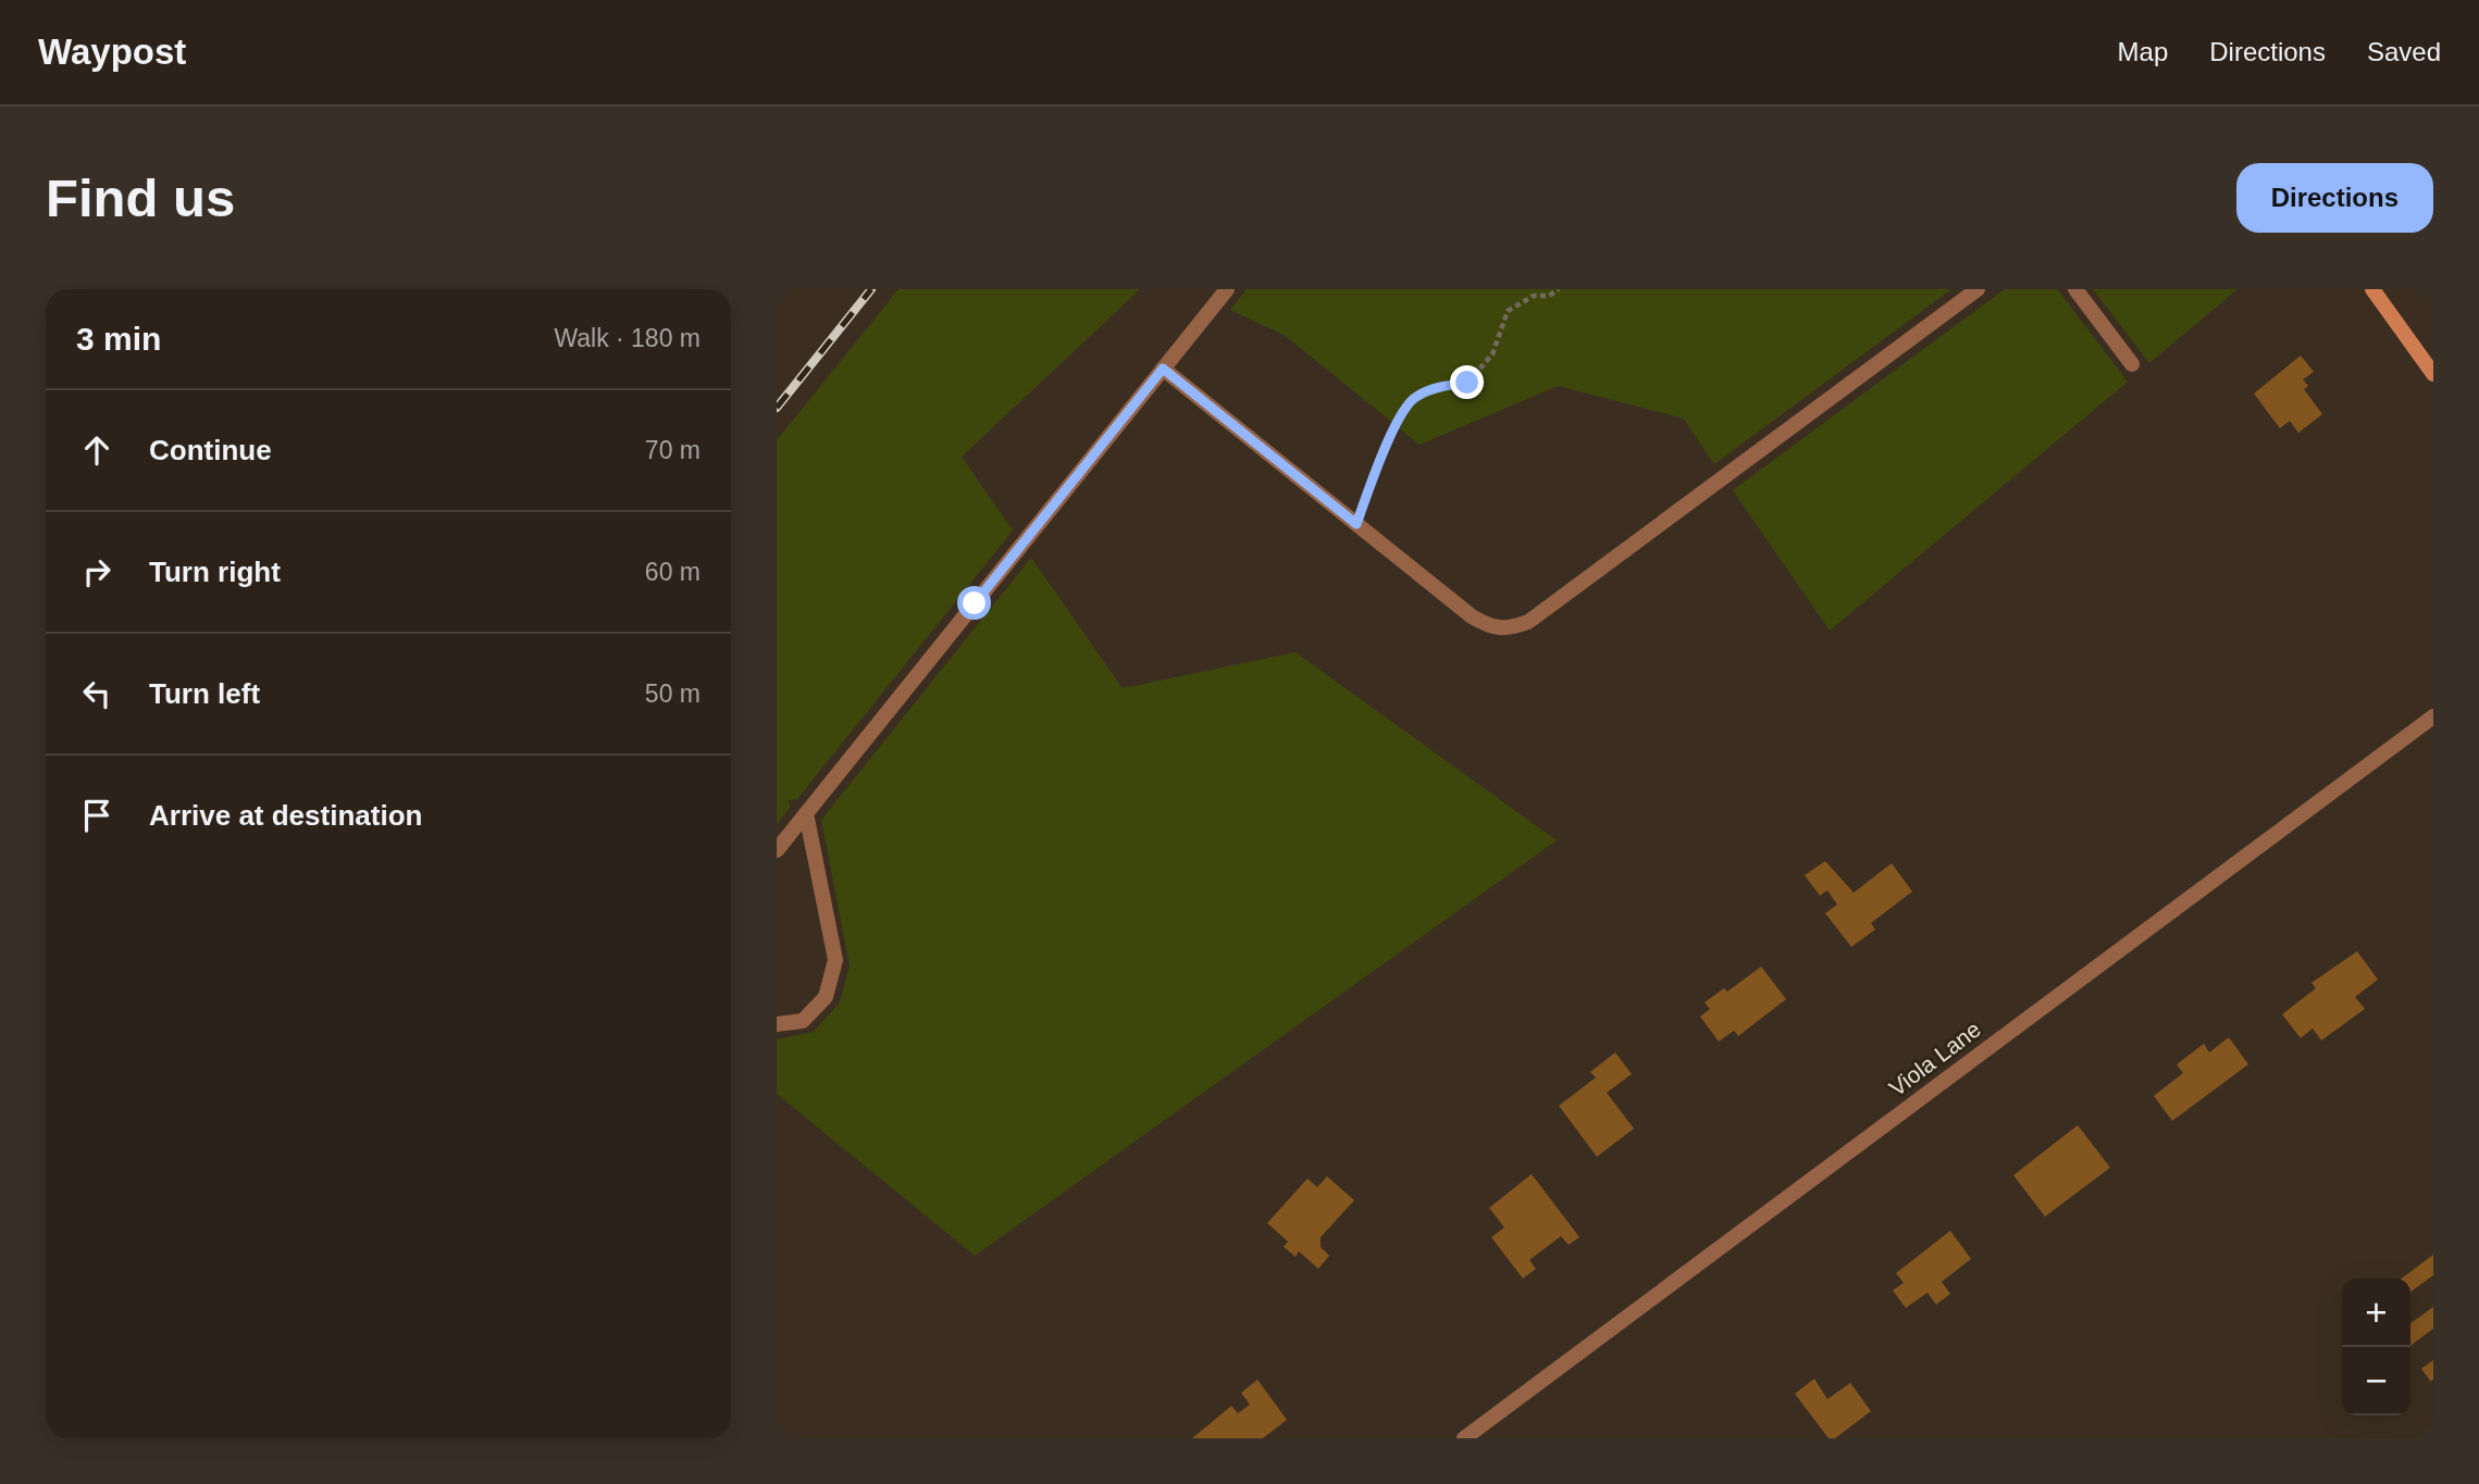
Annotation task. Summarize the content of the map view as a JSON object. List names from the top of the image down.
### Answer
{
  "streets": {
    "street": ["Viola Lane"]
  },
  "page": {
    "header": "Waypost",
    "nav": ["Map", "Directions", "Saved"],
    "buttons": "Directions",
    "title": "Find us",
    "heading": ["3 min", "Walk · 180 m"],
    "list": [
      ["Continue", "70 m"],
      ["Turn right", "60 m"],
      ["Turn left", "50 m"],
      "Arrive at destination"
    ],
    "map_buttons": ["+", "−"]
  }
}
